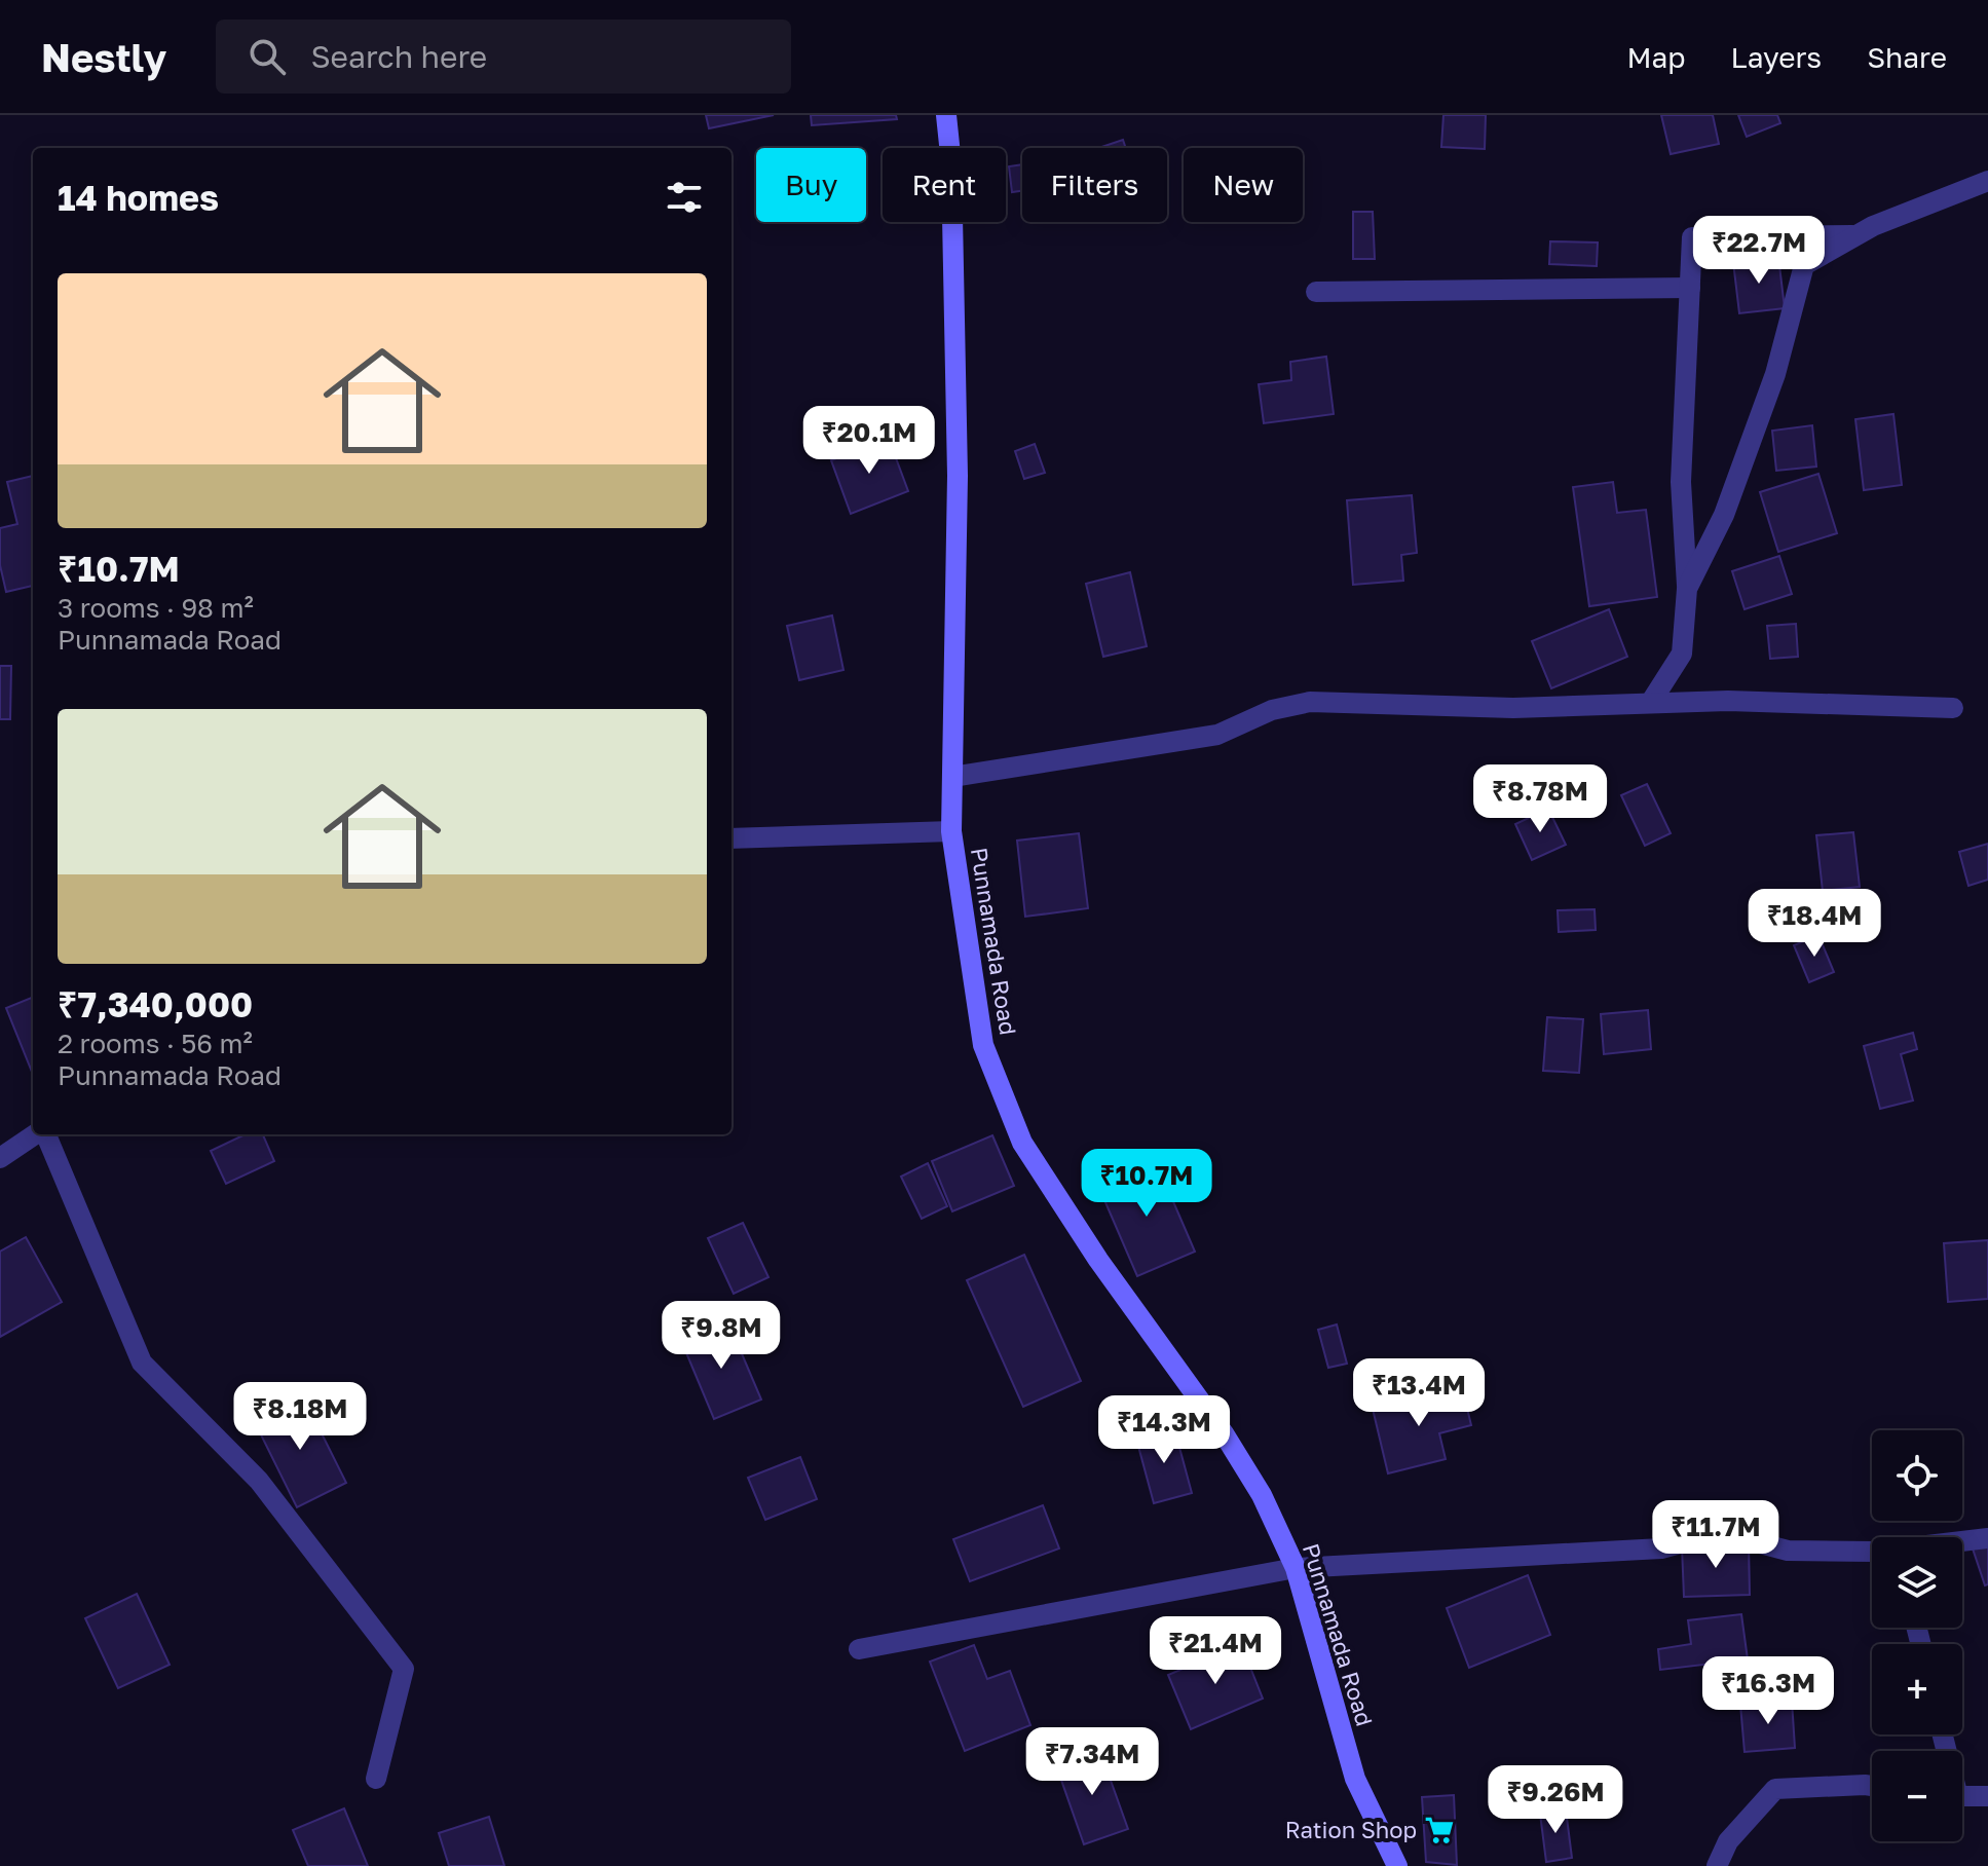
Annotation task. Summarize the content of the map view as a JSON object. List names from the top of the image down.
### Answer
{
  "streets": {
    "main road": ["Punnamada Road"]
  },
  "places": {
    "supermarket": ["Ration Shop"]
  },
  "page": {
    "header": "Nestly",
    "search": "Search here",
    "nav": ["Map", "Layers", "Share"],
    "chip": [
      "Buy",
      "Rent",
      "Filters",
      "New"
    ],
    "heading": "14 homes",
    "price": [
      "₹22.7M",
      "₹20.1M",
      "₹8.78M",
      "₹18.4M",
      "₹10.7M",
      "₹9.8M",
      "₹13.4M",
      "₹8.18M",
      "₹14.3M",
      "₹11.7M",
      "₹21.4M",
      "₹16.3M",
      "₹7.34M",
      "₹9.26M"
    ],
    "list": [
      {
        "name": "₹10.7M",
        "note": "3 rooms · 98 m² · Punnamada Road"
      },
      {
        "name": "₹7,340,000",
        "note": "2 rooms · 56 m² · Punnamada Road"
      }
    ],
    "map_buttons": ["+", "−"]
  }
}
